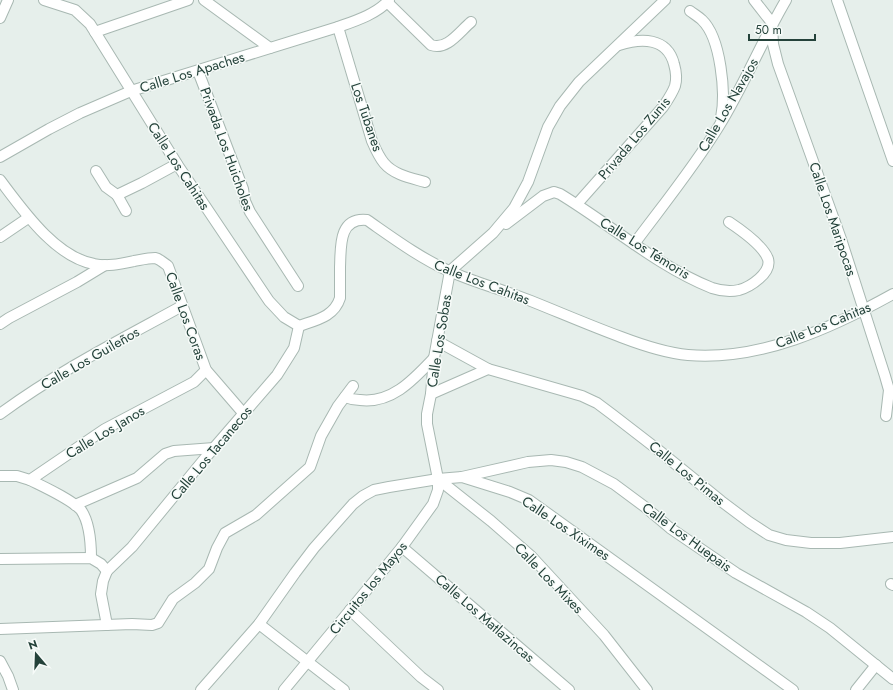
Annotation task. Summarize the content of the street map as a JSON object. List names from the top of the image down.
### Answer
{
  "streets": {
    "street": [
      "Calle Los Apaches",
      "Calle Los Navajos",
      "Los Tubanes",
      "Privada Los Zunis",
      "Privada Los Huicholes",
      "Calle Los Cahitas",
      "Calle Los Maripocas",
      "Calle Los Témoris",
      "Calle Los Coras",
      "Calle Los Sobas",
      "Calle Los Guileños",
      "Calle Los Janos",
      "Calle Los Tacanecos",
      "Calle Los Pimas",
      "Calle Los Xiximes",
      "Calle Los Huepais",
      "Calle Los Mixes",
      "Circuitos los Mayos",
      "Calle Los Matlazincas"
    ]
  },
  "crossings": [
    ["Calle Los Apaches", "Los Tubanes"],
    ["Calle Los Apaches", "Privada Los Huicholes"],
    ["Calle Los Apaches", "Calle Los Cahitas"],
    ["Calle Los Navajos", "Calle Los Maripocas"],
    ["Calle Los Navajos", "Calle Los Témoris"],
    ["Privada Los Zunis", "Calle Los Témoris"],
    ["Calle Los Cahitas", "Calle Los Maripocas"],
    ["Calle Los Cahitas", "Calle Los Sobas"],
    ["Calle Los Cahitas", "Calle Los Tacanecos"],
    ["Calle Los Coras", "Calle Los Guileños"],
    ["Calle Los Coras", "Calle Los Janos"],
    ["Calle Los Coras", "Calle Los Tacanecos"],
    ["Calle Los Sobas", "Calle Los Pimas"],
    ["Calle Los Sobas", "Calle Los Xiximes"],
    ["Calle Los Sobas", "Calle Los Mixes"],
    ["Calle Los Sobas", "Circuitos los Mayos"],
    ["Calle Los Xiximes", "Calle Los Huepais"],
    ["Calle Los Xiximes", "Calle Los Mixes"],
    ["Calle Los Xiximes", "Circuitos los Mayos"],
    ["Calle Los Mixes", "Circuitos los Mayos"],
    ["Circuitos los Mayos", "Calle Los Matlazincas"]
  ],
  "scale_bar": "50 m",
  "north": "top"
}
